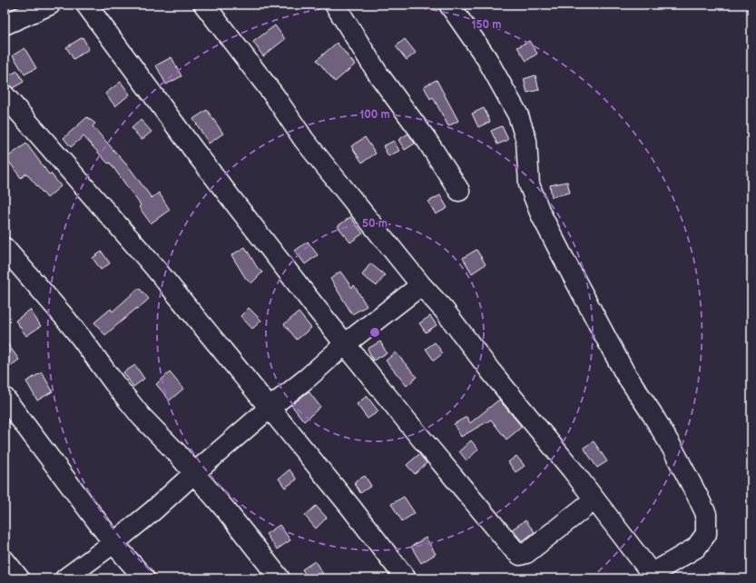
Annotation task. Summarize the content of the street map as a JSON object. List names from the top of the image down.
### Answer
{
  "rings": ["150 m", "100 m", "50 m"]
}
